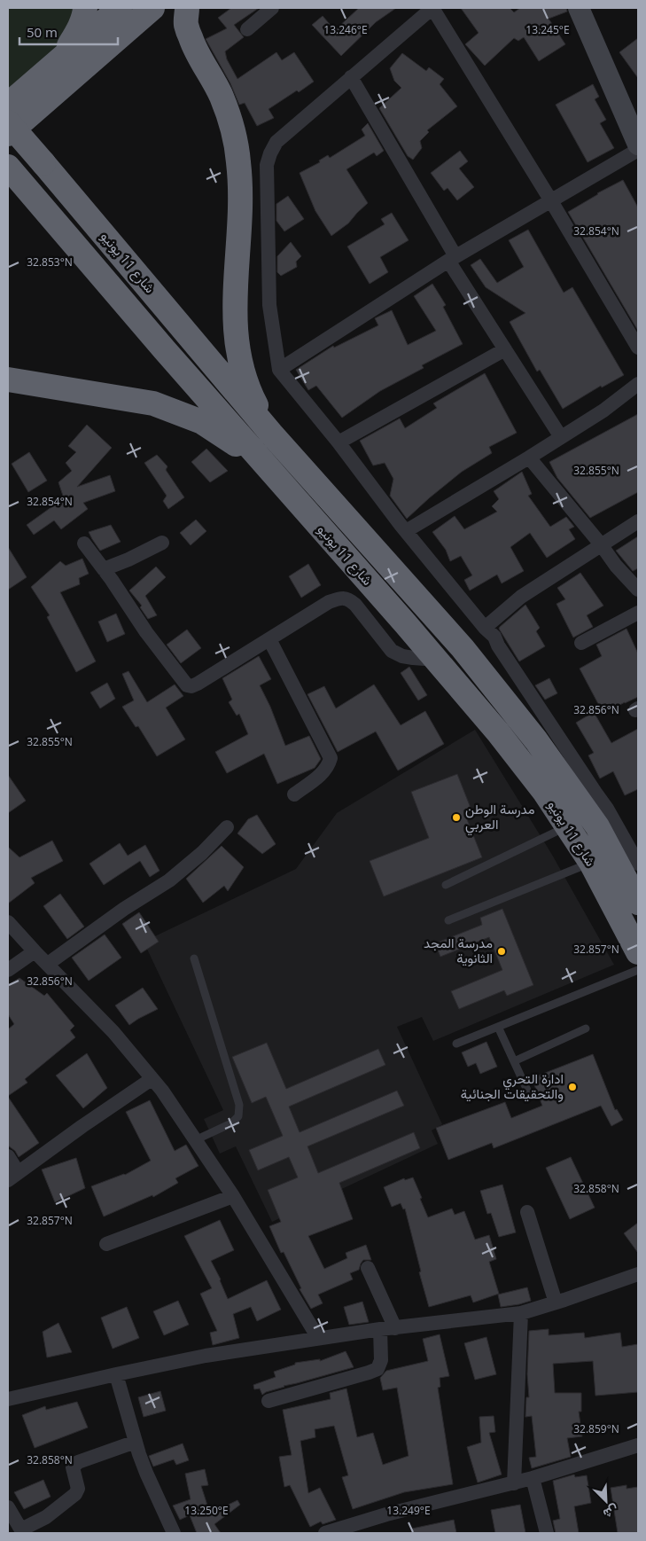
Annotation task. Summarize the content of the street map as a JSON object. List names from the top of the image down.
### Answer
{
  "streets": {
    "highway": ["شارع 11 يونيو"]
  },
  "places": ["مدرسة الوطن العربي", "مدرسة المجد الثانوية", "ادارة التحري والتحقيقات الجنائية"],
  "scale_bar": "50 m",
  "north": "bottom right",
  "coordinates": [
    "13.246°E",
    "13.245°E",
    "32.854°N",
    "32.853°N",
    "32.855°N",
    "32.856°N",
    "32.857°N",
    "32.858°N",
    "32.859°N",
    "13.250°E",
    "13.249°E"
  ]
}
